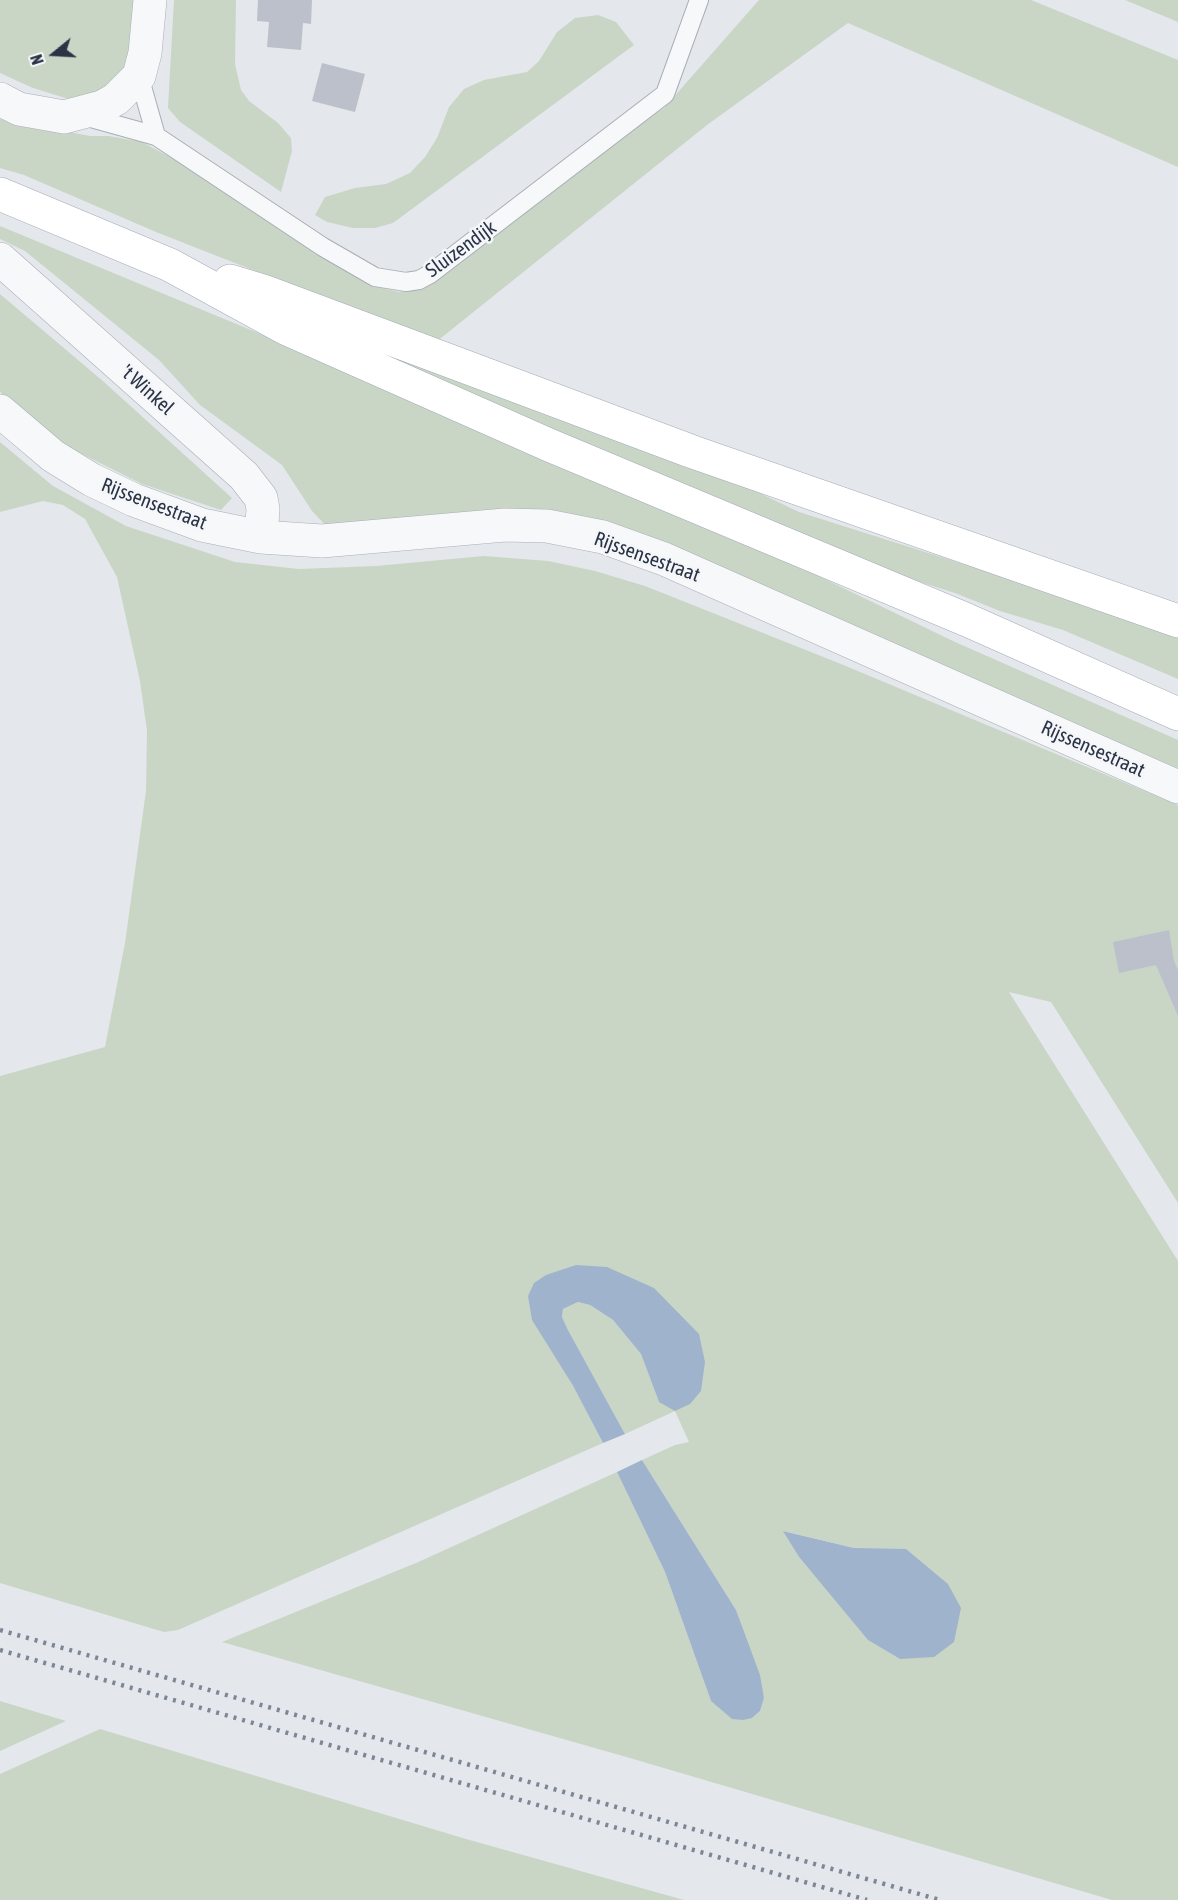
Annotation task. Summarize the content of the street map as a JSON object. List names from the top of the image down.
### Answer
{
  "streets": {
    "street": ["Sluizendijk", "'t Winkel", "Rijssensestraat"]
  },
  "crossings": [
    ["'t Winkel", "Rijssensestraat"]
  ],
  "north": "left"
}
